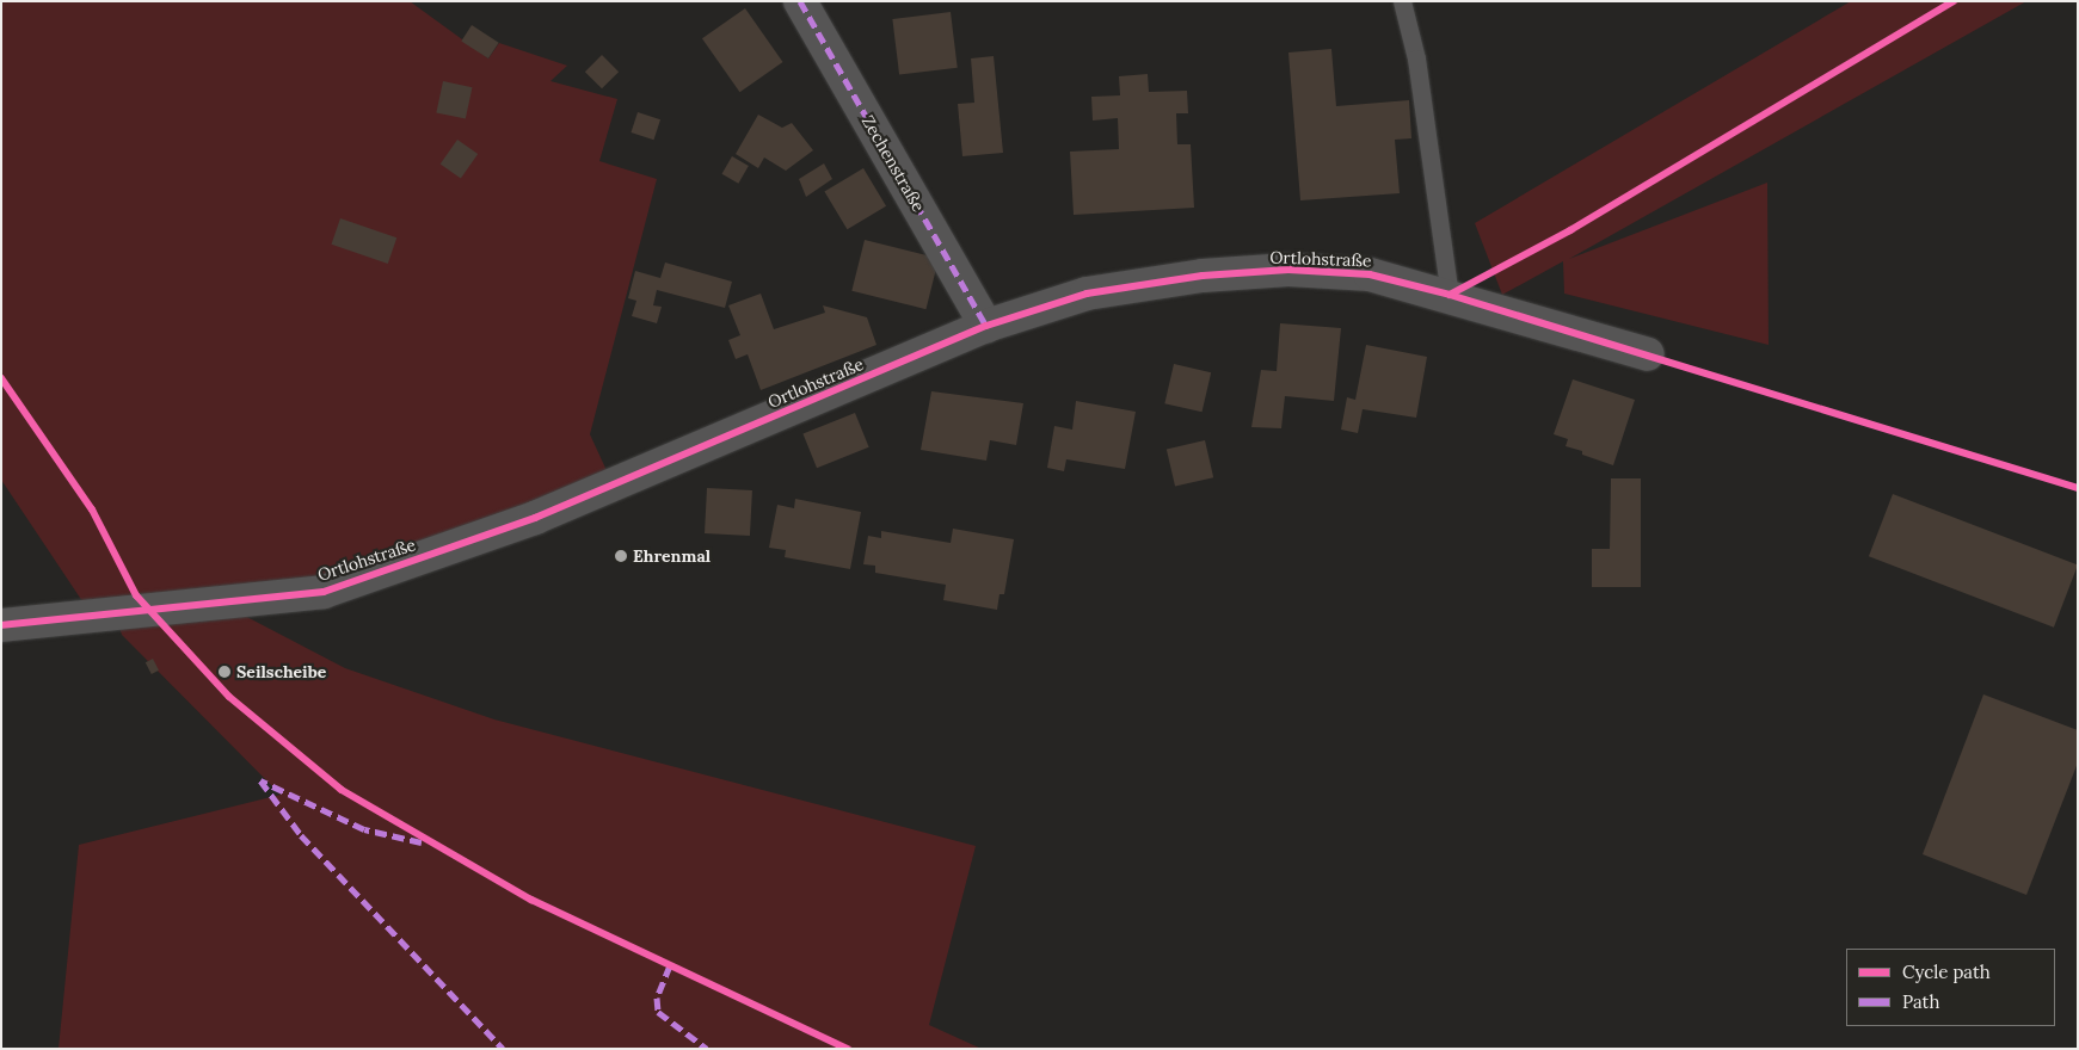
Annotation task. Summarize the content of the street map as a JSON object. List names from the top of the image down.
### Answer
{
  "streets": {
    "street": ["Zechenstraße", "Ortlohstraße"]
  },
  "crossings": [
    ["Zechenstraße", "Ortlohstraße"]
  ],
  "places": ["Ehrenmal", "Seilscheibe"],
  "legend": ["Cycle path", "Path"]
}
